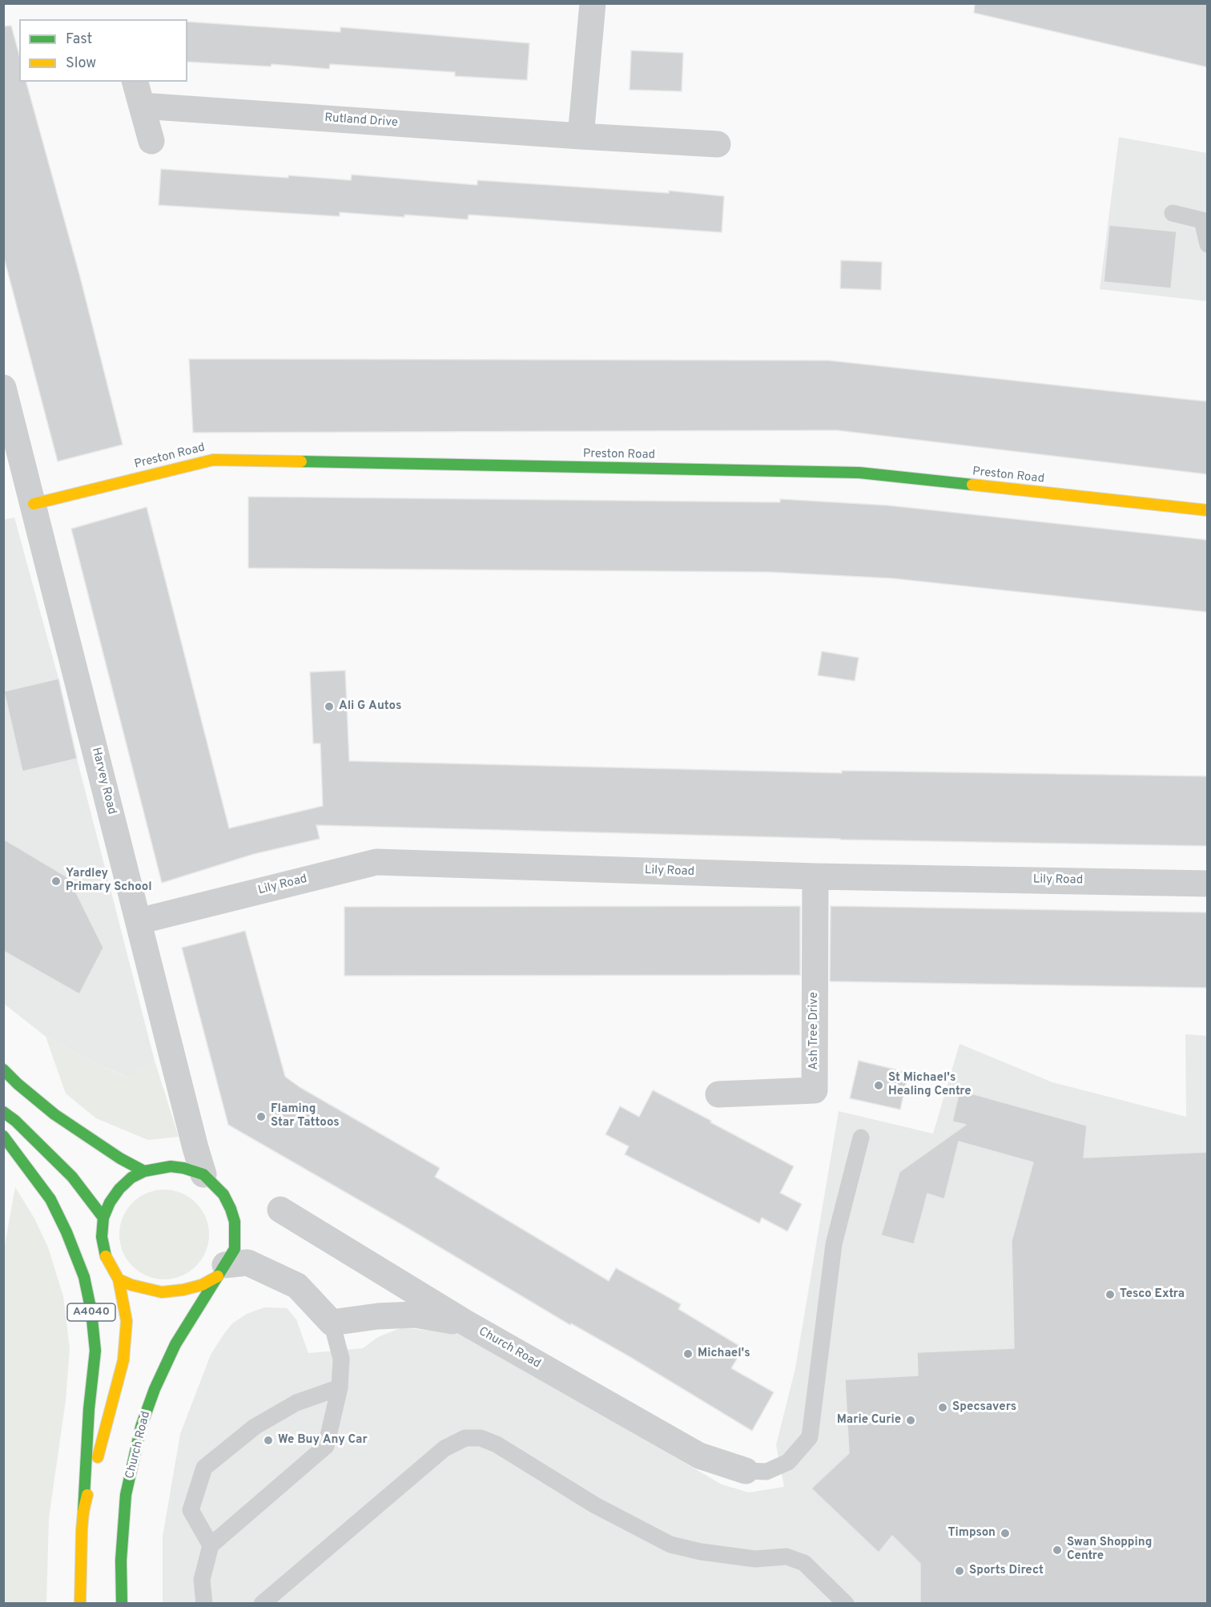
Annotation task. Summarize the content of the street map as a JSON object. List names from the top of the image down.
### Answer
{
  "streets": {
    "main road": ["Preston Road", "A4040", "Church Road"],
    "street": [
      "Rutland Drive",
      "Harvey Road",
      "Lily Road",
      "Ash Tree Drive"
    ]
  },
  "crossings": [
    ["Preston Road", "Harvey Road"],
    ["Harvey Road", "Lily Road"],
    ["Harvey Road", "A4040"],
    ["Harvey Road", "Church Road"],
    ["Lily Road", "Ash Tree Drive"],
    ["A4040", "Church Road"]
  ],
  "places": [
    "Ali G Autos",
    "Yardley Primary School",
    "St Michael's Healing Centre",
    "Flaming Star Tattoos",
    "Tesco Extra",
    "Michael's",
    "Specsavers",
    "Marie Curie",
    "We Buy Any Car",
    "Timpson",
    "Swan Shopping Centre",
    "Sports Direct"
  ],
  "legend": ["Fast", "Slow"]
}
